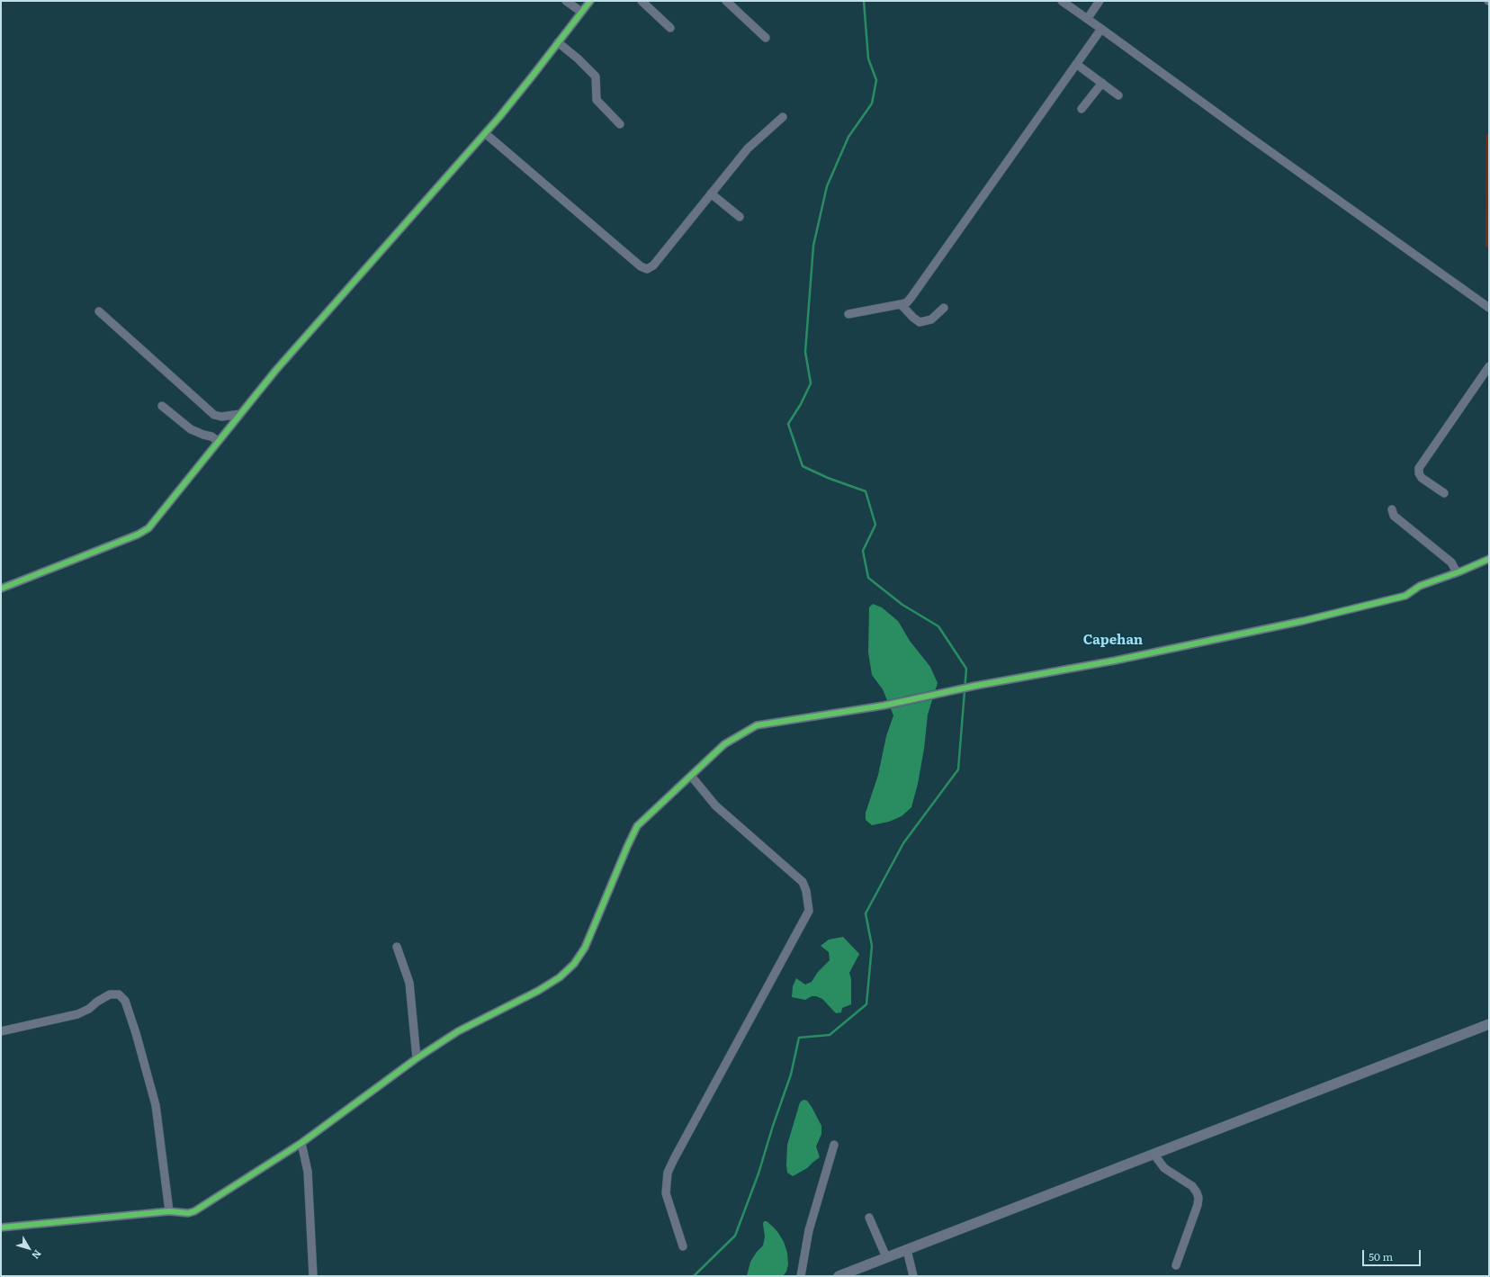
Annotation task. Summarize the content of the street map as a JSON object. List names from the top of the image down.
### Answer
{
  "districts": ["Capehan"],
  "scale_bar": "50 m",
  "north": "bottom right"
}
